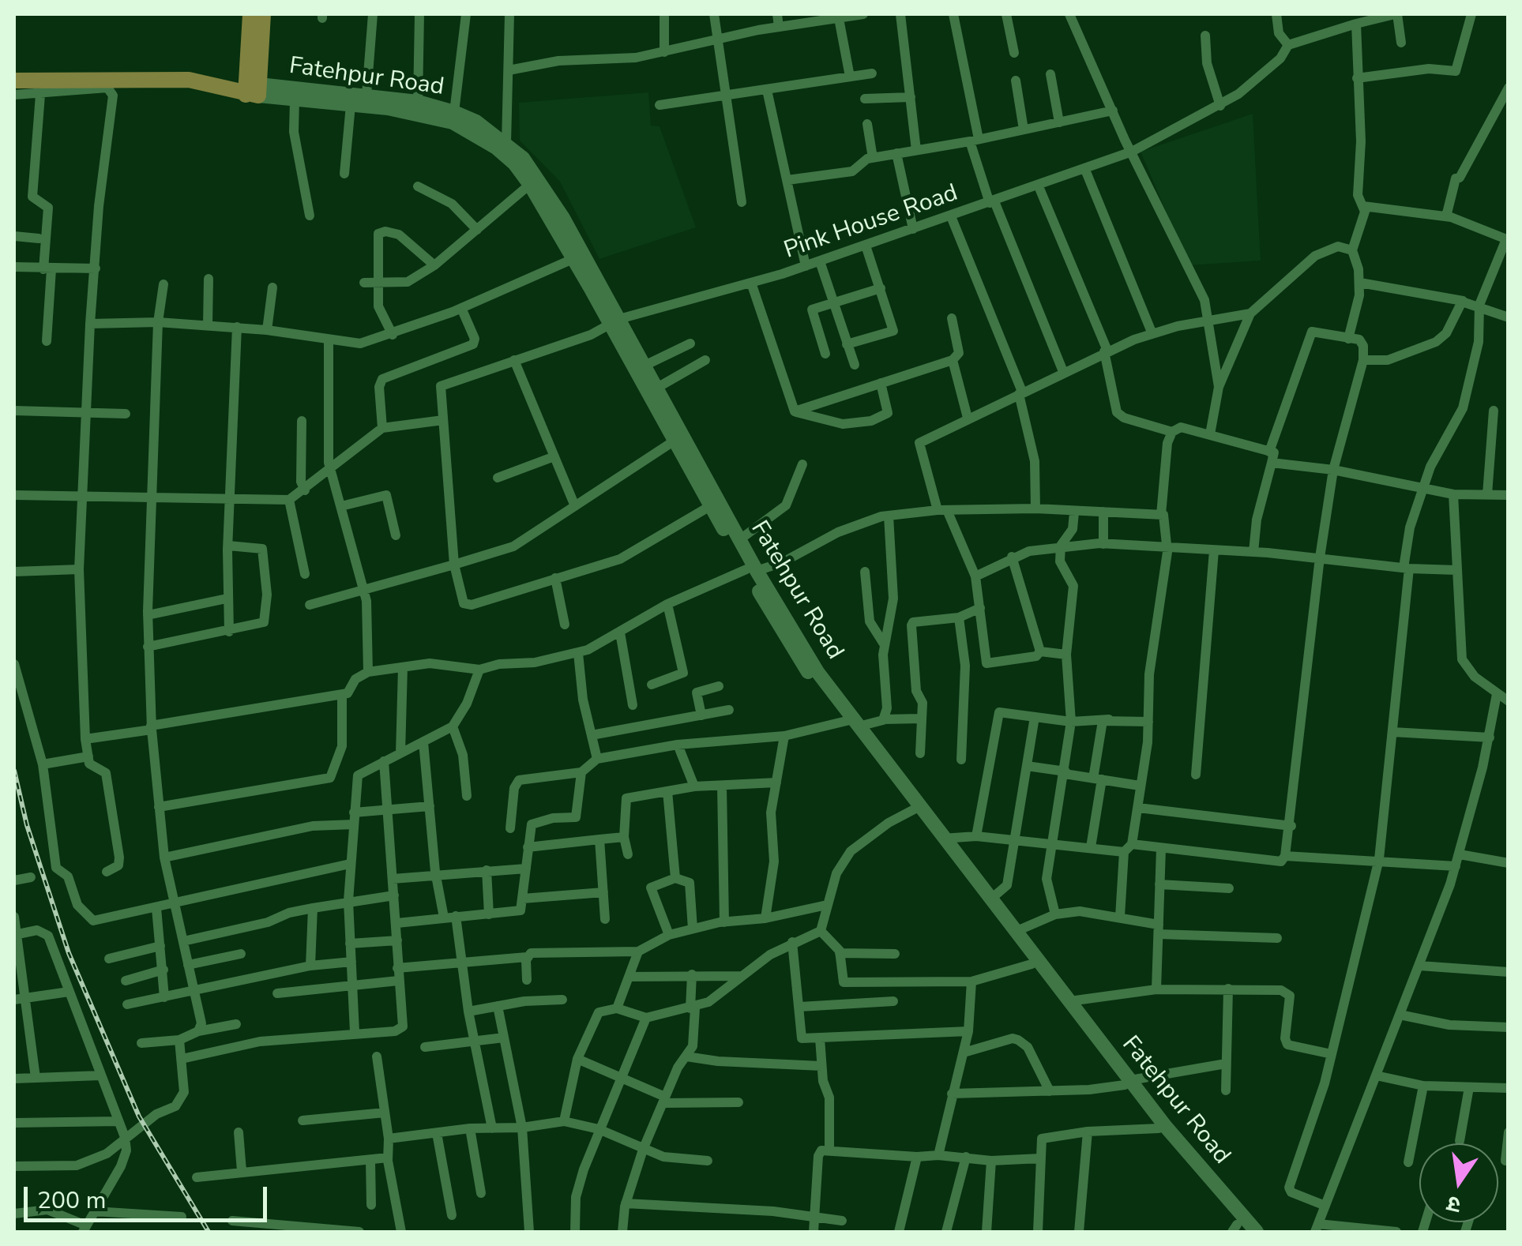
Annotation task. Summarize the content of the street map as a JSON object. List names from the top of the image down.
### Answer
{
  "streets": {
    "street": ["Fatehpur Road", "Pink House Road"]
  },
  "crossings": [
    ["Fatehpur Road", "Pink House Road"]
  ],
  "scale_bar": "200 m",
  "north": "bottom"
}
